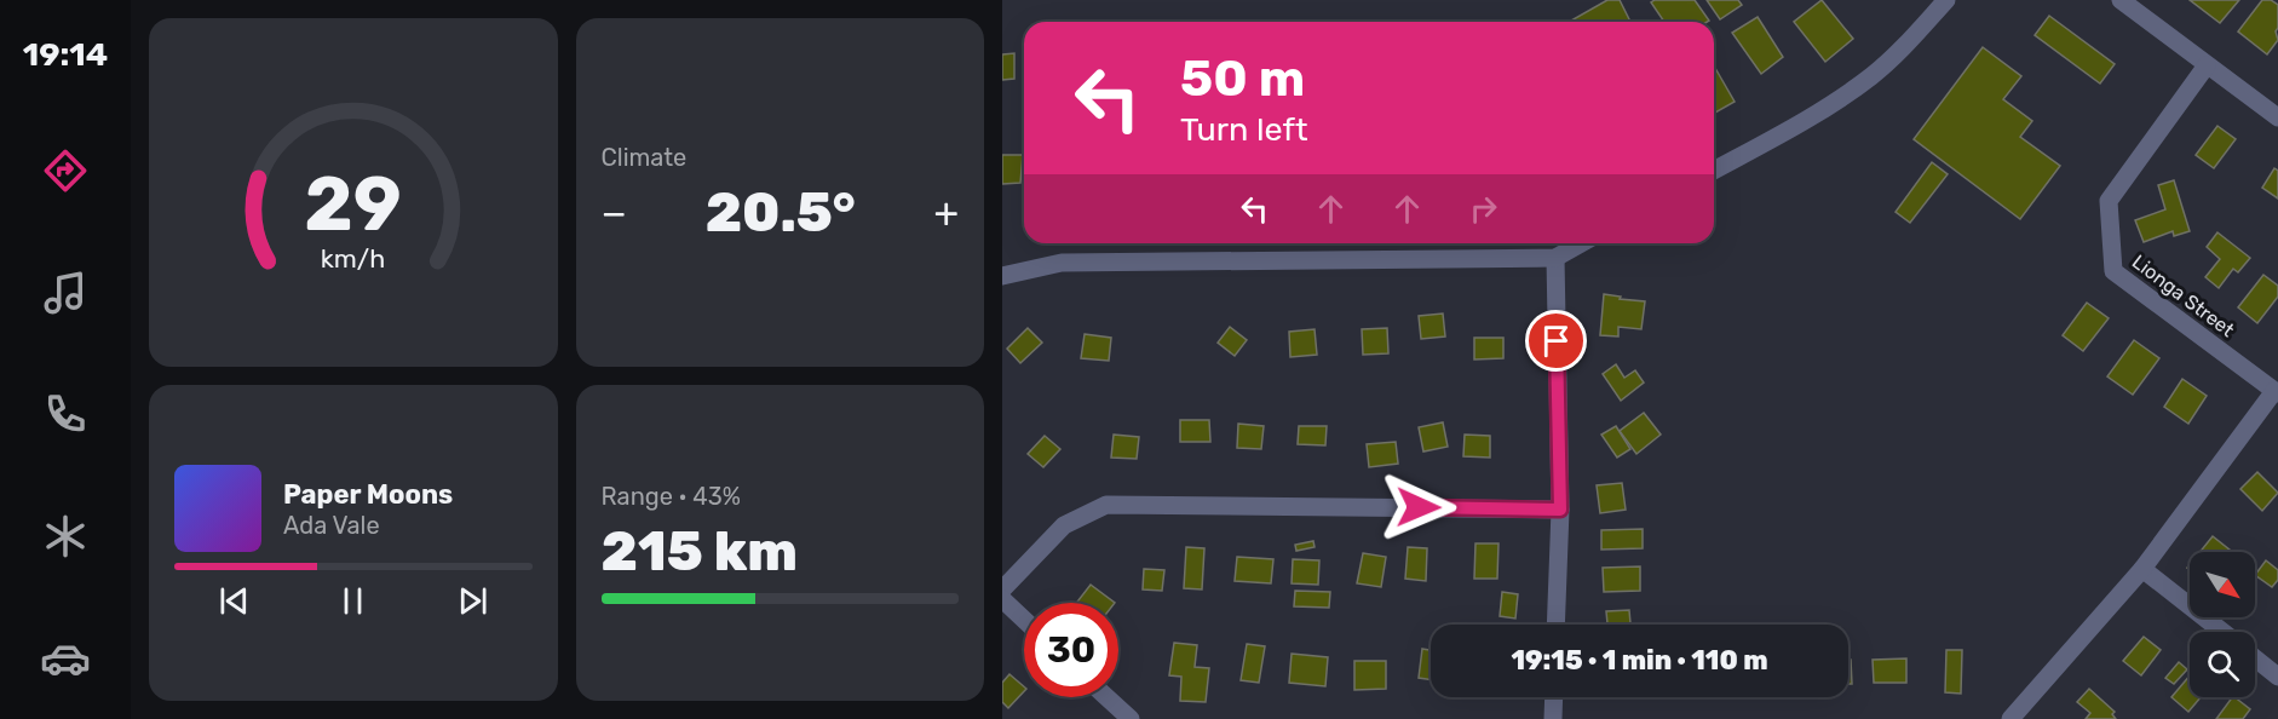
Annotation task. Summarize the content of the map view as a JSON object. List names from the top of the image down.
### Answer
{
  "streets": {
    "street": ["Lionga Street"]
  },
  "north": "bottom right",
  "page": {
    "tabs": "19:14",
    "tile": [
      "Climate",
      ["Range · 43%", "215 km"]
    ],
    "turn": ["50 m", "Turn left"],
    "heat": ["−", "20.5°", "+"],
    "song": ["Paper Moons", "Ada Vale"],
    "limit": "30",
    "trip": "19:15 · 1 min · 110 m",
    "gauge": ["29", "km/h"]
  }
}
